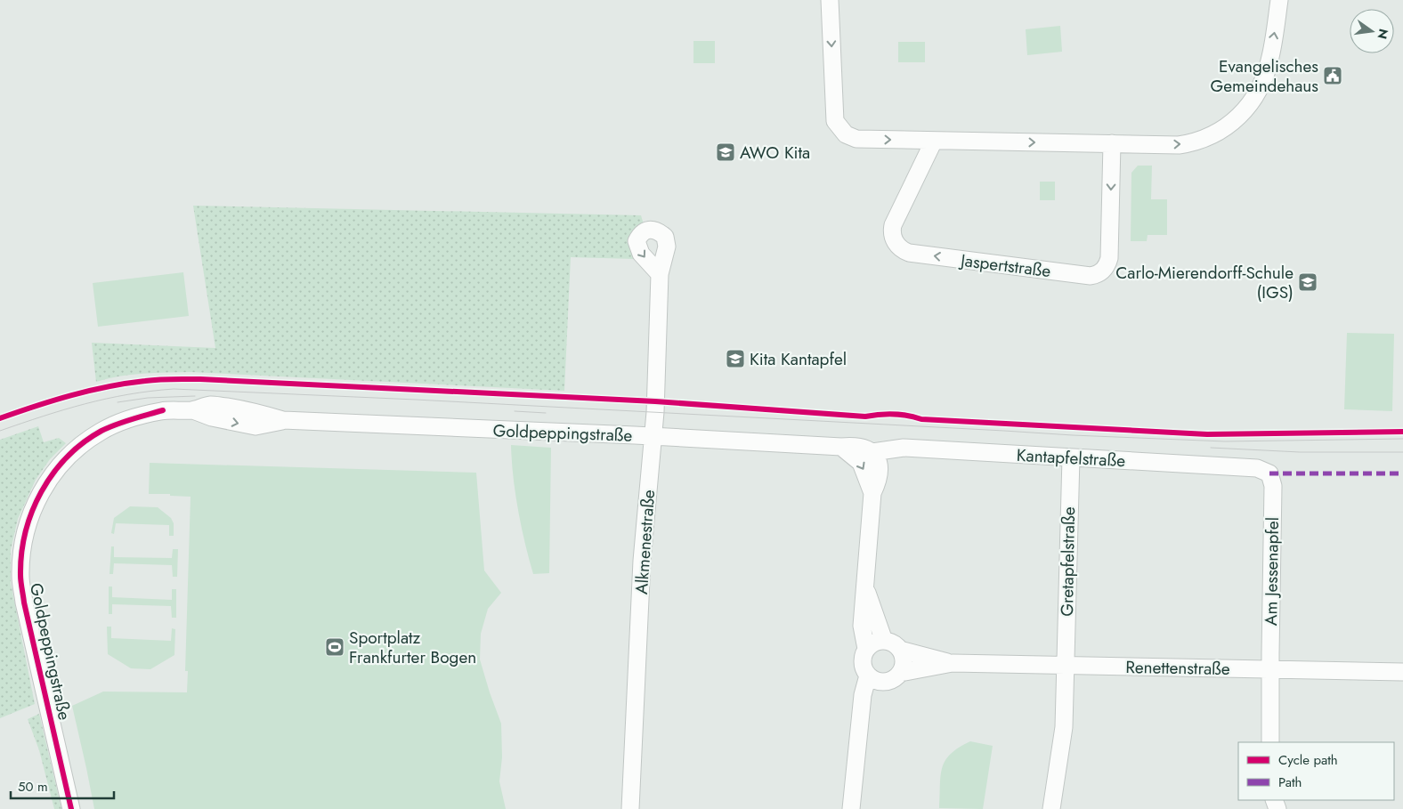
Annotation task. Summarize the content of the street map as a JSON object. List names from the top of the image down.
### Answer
{
  "streets": {
    "street": [
      "Jaspertstraße",
      "Goldpeppingstraße",
      "Kantapfelstraße",
      "Alkmenestraße",
      "Gretapfelstraße",
      "Am Jessenapfel",
      "Renettenstraße"
    ]
  },
  "crossings": [
    ["Goldpeppingstraße", "Kantapfelstraße"],
    ["Goldpeppingstraße", "Alkmenestraße"],
    ["Kantapfelstraße", "Gretapfelstraße"],
    ["Kantapfelstraße", "Am Jessenapfel"],
    ["Gretapfelstraße", "Renettenstraße"],
    ["Am Jessenapfel", "Renettenstraße"]
  ],
  "places": {
    "public building": ["Evangelisches Gemeindehaus"],
    "school or university": ["AWO Kita", "Carlo-Mierendorff-Schule (IGS)", "Kita Kantapfel"],
    "sports": ["Sportplatz Frankfurter Bogen"]
  },
  "legend": ["Cycle path", "Path"],
  "scale_bar": "50 m",
  "north": "right"
}
